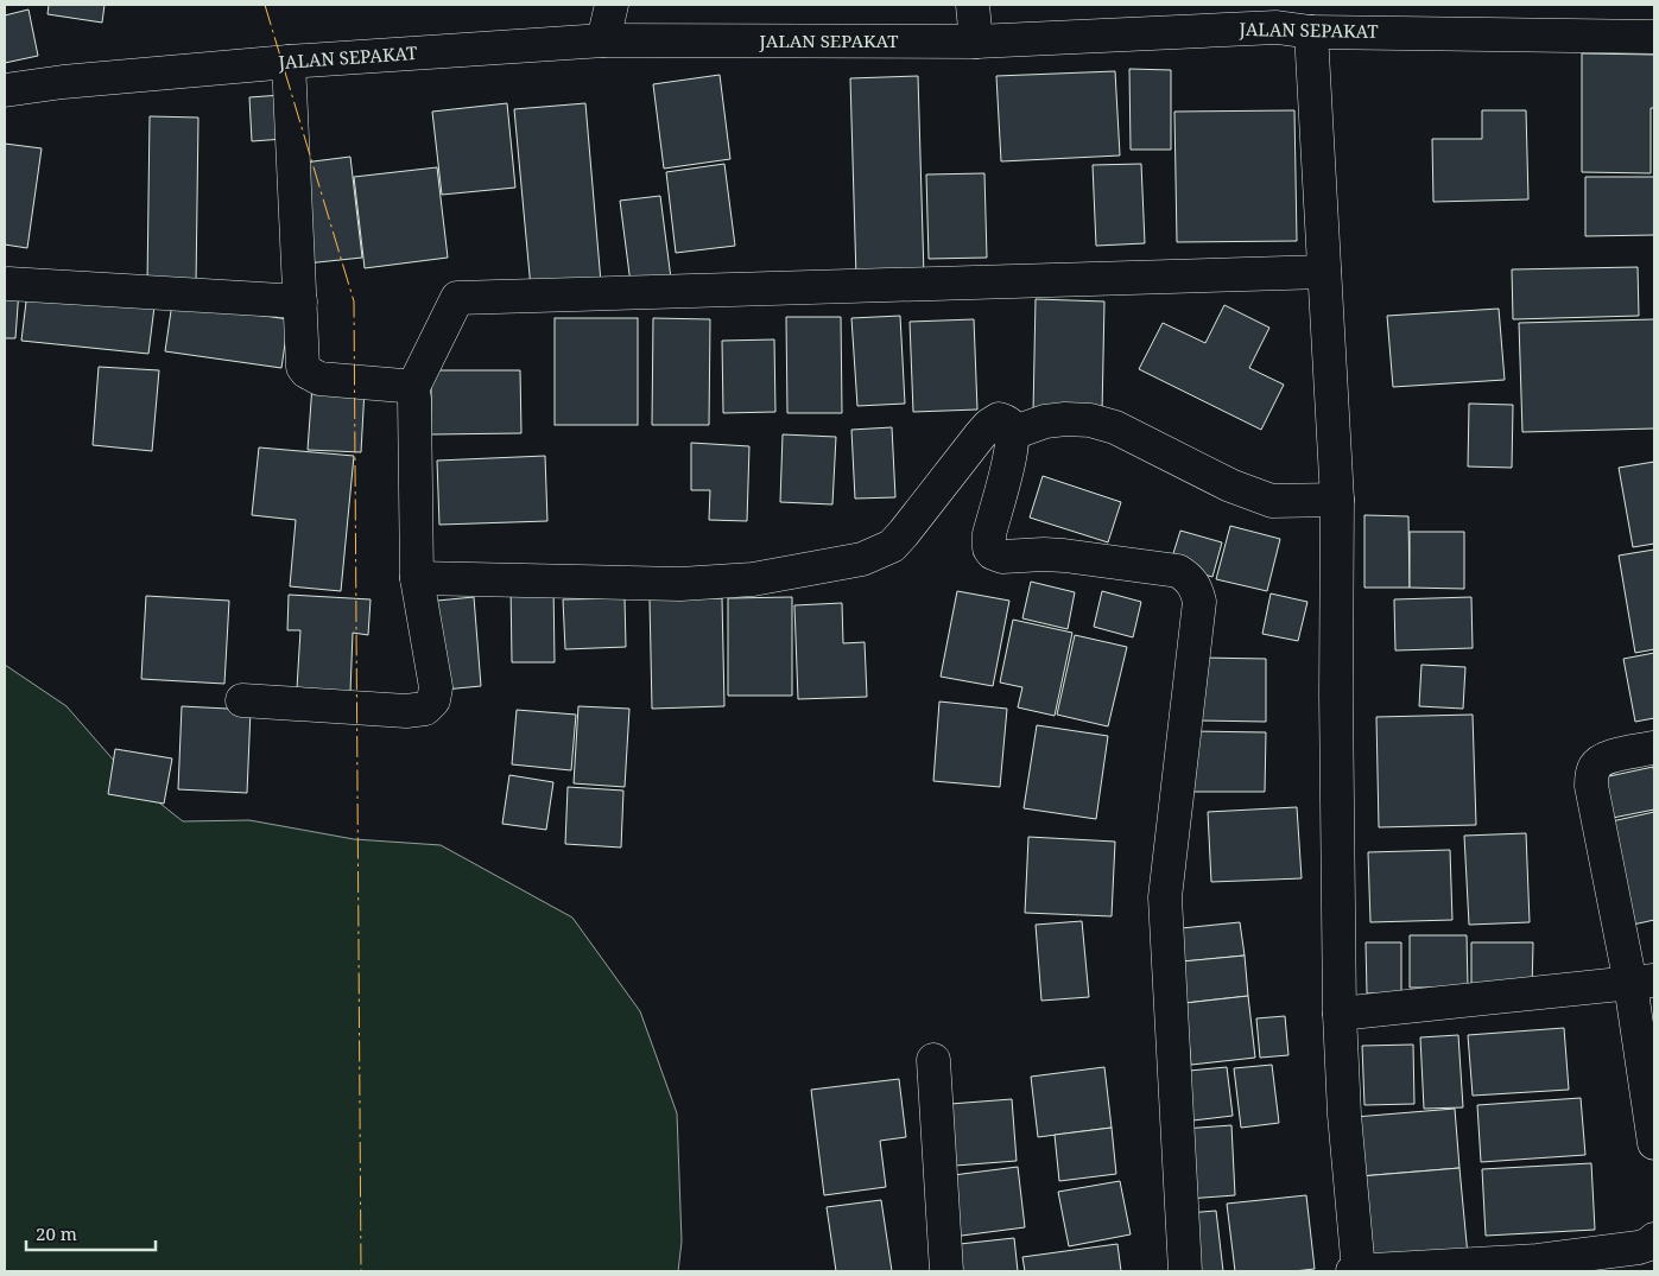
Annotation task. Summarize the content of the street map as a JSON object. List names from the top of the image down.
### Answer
{
  "streets": {
    "street": ["JALAN SEPAKAT"]
  },
  "scale_bar": "20 m"
}
